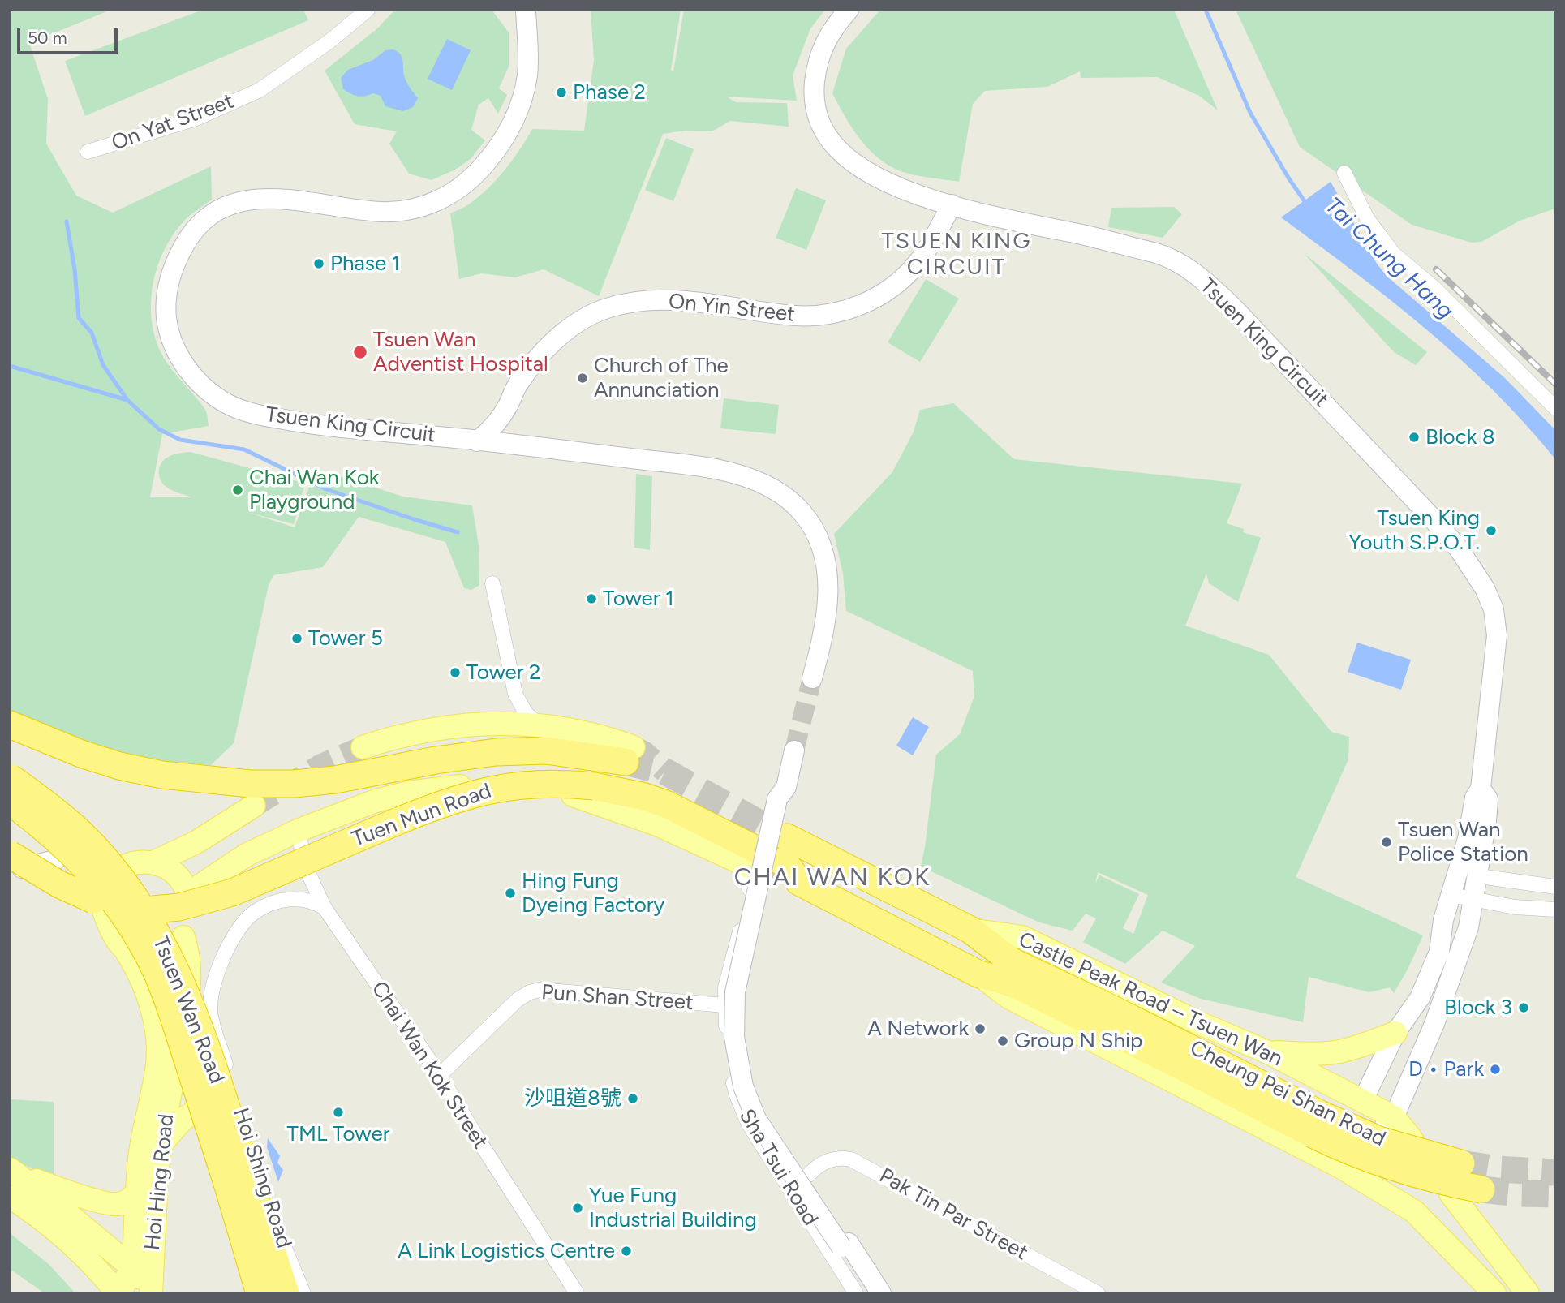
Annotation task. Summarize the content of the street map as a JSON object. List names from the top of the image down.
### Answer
{
  "streets": {
    "highway": [
      "Tuen Mun Road",
      "Castle Peak Road – Tsuen Wan",
      "Tsuen Wan Road",
      "Cheung Pei Shan Road"
    ],
    "main road": ["Hoi Hing Road"],
    "street": [
      "On Yat Street",
      "On Yin Street",
      "Tsuen King Circuit",
      "Pun Shan Street",
      "Chai Wan Kok Street",
      "Sha Tsui Road",
      "Hoi Shing Road",
      "Pak Tin Par Street"
    ]
  },
  "crossings": [
    ["On Yin Street", "Tsuen King Circuit"],
    ["Tsuen King Circuit", "Castle Peak Road – Tsuen Wan"],
    ["Tuen Mun Road", "Castle Peak Road – Tsuen Wan"],
    ["Pun Shan Street", "Chai Wan Kok Street"],
    ["Pun Shan Street", "Sha Tsui Road"],
    ["Castle Peak Road – Tsuen Wan", "Cheung Pei Shan Road"],
    ["Chai Wan Kok Street", "Hoi Shing Road"]
  ],
  "districts": ["TSUEN KING CIRCUIT", "CHAI WAN KOK"],
  "water": ["Tai Chung Hang"],
  "places": [
    "Phase 2",
    "Phase 1",
    "Tsuen Wan Adventist Hospital",
    "Church of The Annunciation",
    "Block 8",
    "Chai Wan Kok Playground",
    "Tsuen King Youth S.P.O.T.",
    "Tower 1",
    "Tower 5",
    "Tower 2",
    "Tsuen Wan Police Station",
    "Hing Fung Dyeing Factory",
    "Block 3",
    "A Network",
    "Group N Ship",
    "D • Park",
    "沙咀道8號",
    "TML Tower",
    "Yue Fung Industrial Building",
    "A Link Logistics Centre"
  ],
  "scale_bar": "50 m"
}
